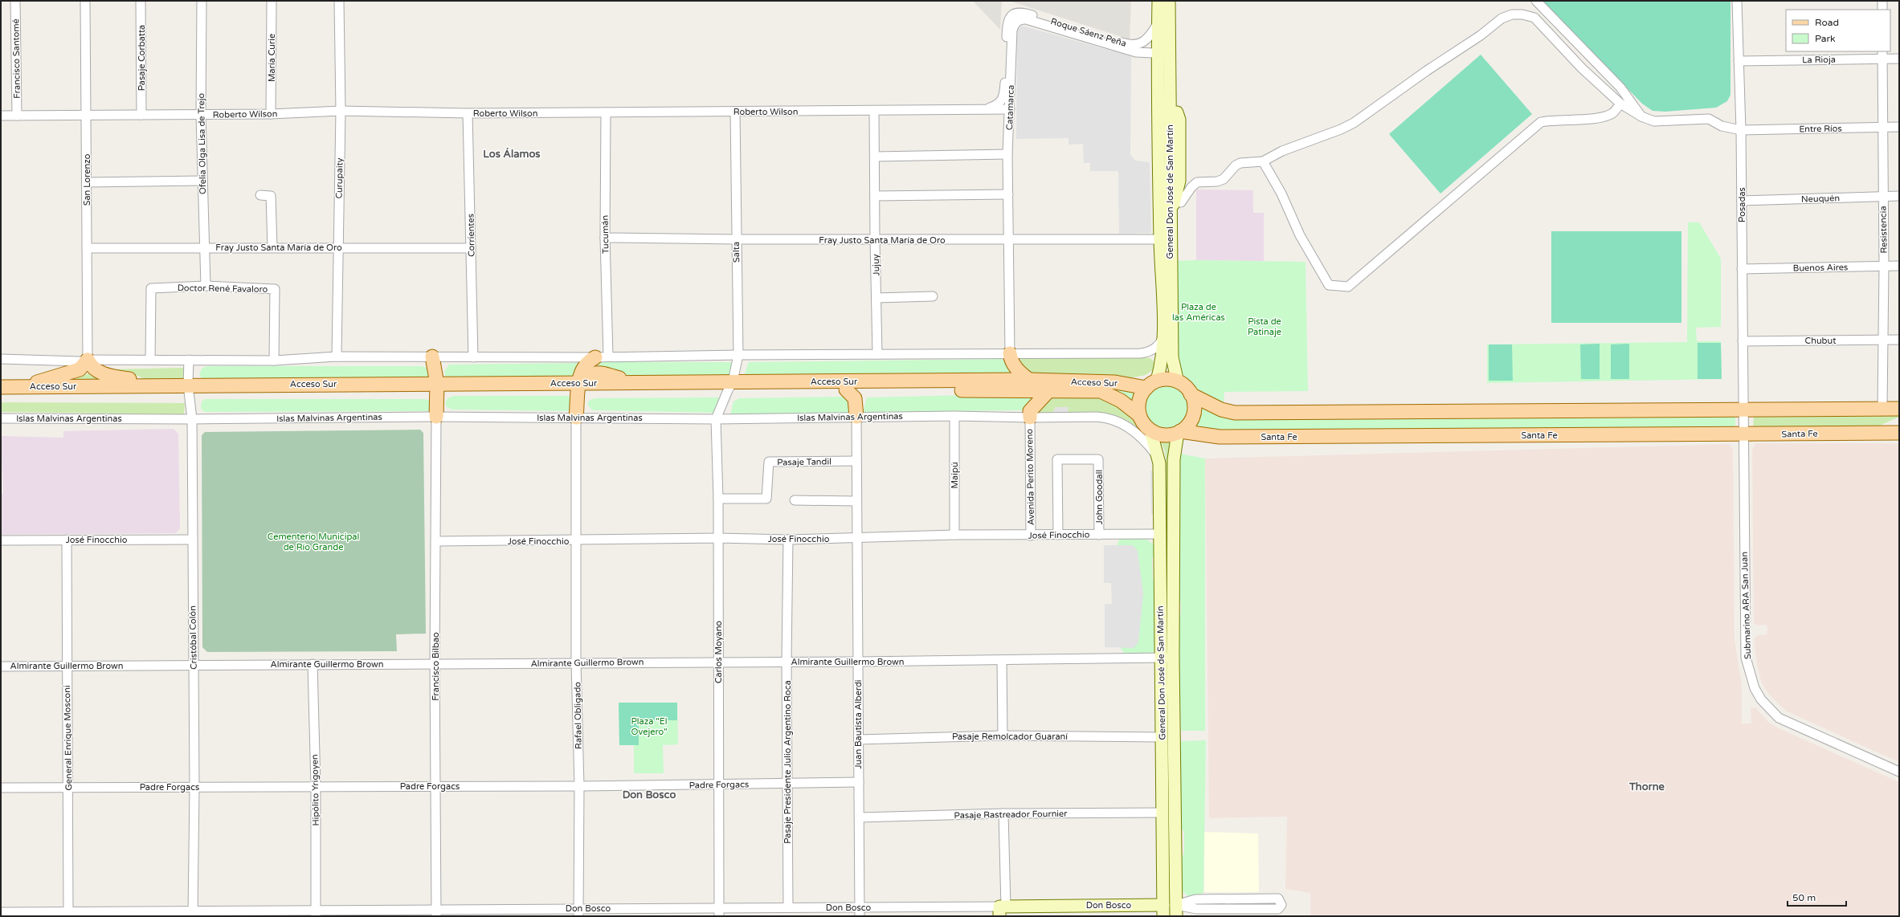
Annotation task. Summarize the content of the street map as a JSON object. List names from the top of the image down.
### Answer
{
  "streets": {
    "main road": [
      "General Don José de San Martín",
      "Acceso Sur",
      "Santa Fe",
      "Don Bosco"
    ],
    "street": [
      "Roque Sáenz Peña",
      "Pasaje Corbatta",
      "María Curie",
      "Francisco Santomé",
      "La Rioja",
      "Catamarca",
      "Roberto Wilson",
      "Entre Ríos",
      "Ofelia Olga Lisa de Trejo",
      "Curupaity",
      "San Lorenzo",
      "Neuquén",
      "Posadas",
      "Resistencia",
      "Tucumán",
      "Corrientes",
      "Fray Justo Santa María de Oro",
      "Salta",
      "Jujuy",
      "Buenos Aires",
      "Doctor René Favaloro",
      "Chubut",
      "Islas Malvinas Argentinas",
      "Pasaje Tandil",
      "Maipú",
      "Avenida Perito Moreno",
      "John Goodall",
      "José Finocchio",
      "Submarino ARA San Juan",
      "Cristóbal Colón",
      "Carlos Moyano",
      "Almirante Guillermo Brown",
      "Francisco Bilbao",
      "Rafael Obligado",
      "Juan Bautista Alberdi",
      "Pasaje Remolcador Guaraní",
      "General Enrique Mosconi",
      "Pasaje Presidente Julio Argentino Roca",
      "Padre Forgacs",
      "Hipólito Yrigoyen",
      "Pasaje Rastreador Fournier"
    ]
  },
  "crossings": [
    ["Roque Sáenz Peña", "Catamarca"],
    ["Roque Sáenz Peña", "General Don José de San Martín"],
    ["Pasaje Corbatta", "Roberto Wilson"],
    ["María Curie", "Roberto Wilson"],
    ["Francisco Santomé", "Roberto Wilson"],
    ["La Rioja", "Posadas"],
    ["La Rioja", "Resistencia"],
    ["Catamarca", "Roberto Wilson"],
    ["Catamarca", "Fray Justo Santa María de Oro"],
    ["Roberto Wilson", "Ofelia Olga Lisa de Trejo"],
    ["Roberto Wilson", "Curupaity"],
    ["Roberto Wilson", "San Lorenzo"],
    ["Roberto Wilson", "Tucumán"],
    ["Roberto Wilson", "Corrientes"],
    ["Roberto Wilson", "Salta"],
    ["Roberto Wilson", "Jujuy"],
    ["Entre Ríos", "Posadas"],
    ["Entre Ríos", "Resistencia"],
    ["Ofelia Olga Lisa de Trejo", "Fray Justo Santa María de Oro"],
    ["Ofelia Olga Lisa de Trejo", "Doctor René Favaloro"],
    ["Curupaity", "Fray Justo Santa María de Oro"],
    ["San Lorenzo", "Fray Justo Santa María de Oro"],
    ["General Don José de San Martín", "Fray Justo Santa María de Oro"],
    ["General Don José de San Martín", "Acceso Sur"],
    ["General Don José de San Martín", "Islas Malvinas Argentinas"],
    ["General Don José de San Martín", "Santa Fe"],
    ["General Don José de San Martín", "José Finocchio"],
    ["General Don José de San Martín", "Almirante Guillermo Brown"],
    ["General Don José de San Martín", "Pasaje Remolcador Guaraní"],
    ["General Don José de San Martín", "Pasaje Rastreador Fournier"],
    ["General Don José de San Martín", "Don Bosco"],
    ["Neuquén", "Posadas"],
    ["Neuquén", "Resistencia"],
    ["Posadas", "Buenos Aires"],
    ["Posadas", "Chubut"],
    ["Posadas", "Submarino ARA San Juan"],
    ["Resistencia", "Buenos Aires"],
    ["Resistencia", "Chubut"],
    ["Tucumán", "Fray Justo Santa María de Oro"],
    ["Corrientes", "Fray Justo Santa María de Oro"],
    ["Fray Justo Santa María de Oro", "Salta"],
    ["Fray Justo Santa María de Oro", "Jujuy"],
    ["Salta", "Acceso Sur"],
    ["Salta", "Carlos Moyano"],
    ["Acceso Sur", "Santa Fe"],
    ["Acceso Sur", "Cristóbal Colón"],
    ["Acceso Sur", "Carlos Moyano"],
    ["Islas Malvinas Argentinas", "Maipú"],
    ["Islas Malvinas Argentinas", "Avenida Perito Moreno"],
    ["Islas Malvinas Argentinas", "Cristóbal Colón"],
    ["Islas Malvinas Argentinas", "Carlos Moyano"],
    ["Islas Malvinas Argentinas", "Francisco Bilbao"],
    ["Islas Malvinas Argentinas", "Rafael Obligado"],
    ["Islas Malvinas Argentinas", "Juan Bautista Alberdi"],
    ["Santa Fe", "Submarino ARA San Juan"],
    ["Pasaje Tandil", "Carlos Moyano"],
    ["Pasaje Tandil", "Juan Bautista Alberdi"],
    ["Maipú", "José Finocchio"],
    ["Avenida Perito Moreno", "José Finocchio"],
    ["John Goodall", "José Finocchio"],
    ["José Finocchio", "Cristóbal Colón"],
    ["José Finocchio", "Carlos Moyano"],
    ["José Finocchio", "Francisco Bilbao"],
    ["José Finocchio", "Rafael Obligado"],
    ["José Finocchio", "Juan Bautista Alberdi"],
    ["José Finocchio", "General Enrique Mosconi"],
    ["José Finocchio", "Pasaje Presidente Julio Argentino Roca"],
    ["Cristóbal Colón", "Almirante Guillermo Brown"],
    ["Cristóbal Colón", "Padre Forgacs"],
    ["Cristóbal Colón", "Don Bosco"],
    ["Carlos Moyano", "Almirante Guillermo Brown"],
    ["Carlos Moyano", "Padre Forgacs"],
    ["Carlos Moyano", "Don Bosco"],
    ["Almirante Guillermo Brown", "Francisco Bilbao"],
    ["Almirante Guillermo Brown", "Rafael Obligado"],
    ["Almirante Guillermo Brown", "Juan Bautista Alberdi"],
    ["Almirante Guillermo Brown", "General Enrique Mosconi"],
    ["Almirante Guillermo Brown", "Pasaje Presidente Julio Argentino Roca"],
    ["Almirante Guillermo Brown", "Hipólito Yrigoyen"],
    ["Francisco Bilbao", "Padre Forgacs"],
    ["Francisco Bilbao", "Don Bosco"],
    ["Rafael Obligado", "Padre Forgacs"],
    ["Rafael Obligado", "Don Bosco"],
    ["Juan Bautista Alberdi", "Pasaje Remolcador Guaraní"],
    ["Juan Bautista Alberdi", "Padre Forgacs"],
    ["Juan Bautista Alberdi", "Pasaje Rastreador Fournier"],
    ["Juan Bautista Alberdi", "Don Bosco"],
    ["General Enrique Mosconi", "Padre Forgacs"],
    ["General Enrique Mosconi", "Don Bosco"],
    ["Pasaje Presidente Julio Argentino Roca", "Padre Forgacs"],
    ["Pasaje Presidente Julio Argentino Roca", "Don Bosco"],
    ["Padre Forgacs", "Hipólito Yrigoyen"],
    ["Hipólito Yrigoyen", "Don Bosco"]
  ],
  "districts": ["Los Álamos", "Thorne", "Don Bosco"],
  "parks": [
    "Plaza de las Américas",
    "Pista de Patinaje",
    "Cementerio Municipal de Río Grande",
    "Plaza \"El Ovejero\""
  ],
  "legend": ["Road", "Park"],
  "scale_bar": "50 m"
}
